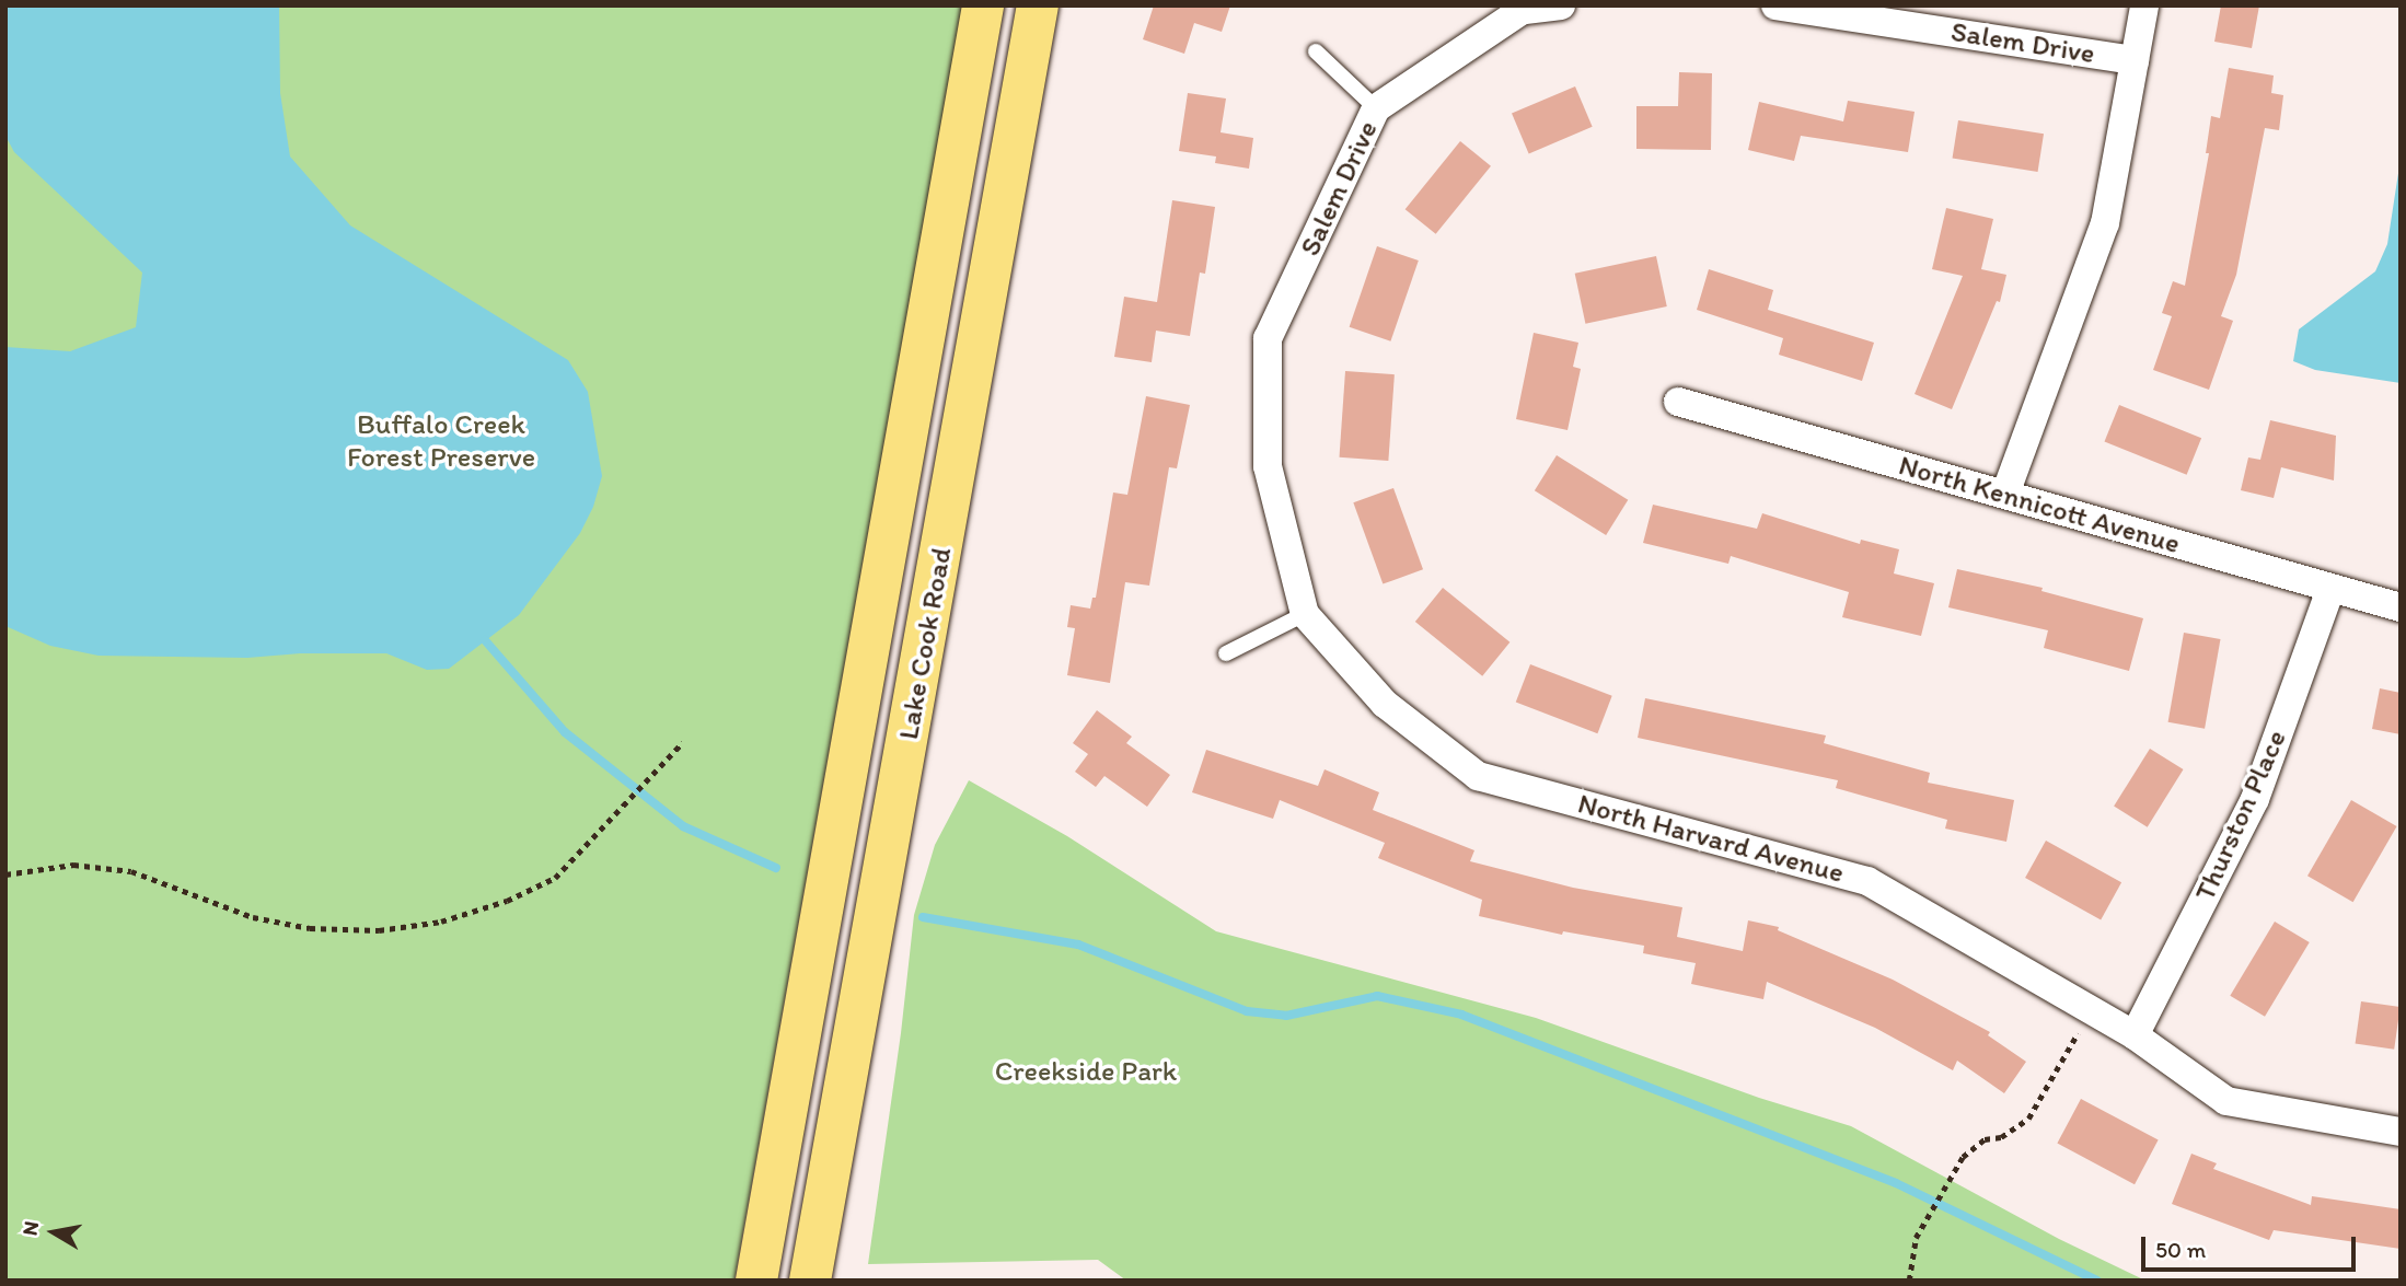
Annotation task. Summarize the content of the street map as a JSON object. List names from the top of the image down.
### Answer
{
  "streets": {
    "main road": ["Lake Cook Road"],
    "street": [
      "Salem Drive",
      "North Kennicott Avenue",
      "Thurston Place",
      "North Harvard Avenue"
    ]
  },
  "crossings": [
    ["Salem Drive", "North Harvard Avenue"],
    ["North Kennicott Avenue", "Thurston Place"],
    ["Thurston Place", "North Harvard Avenue"]
  ],
  "parks": ["Buffalo Creek Forest Preserve", "Creekside Park"],
  "scale_bar": "50 m",
  "north": "left"
}
